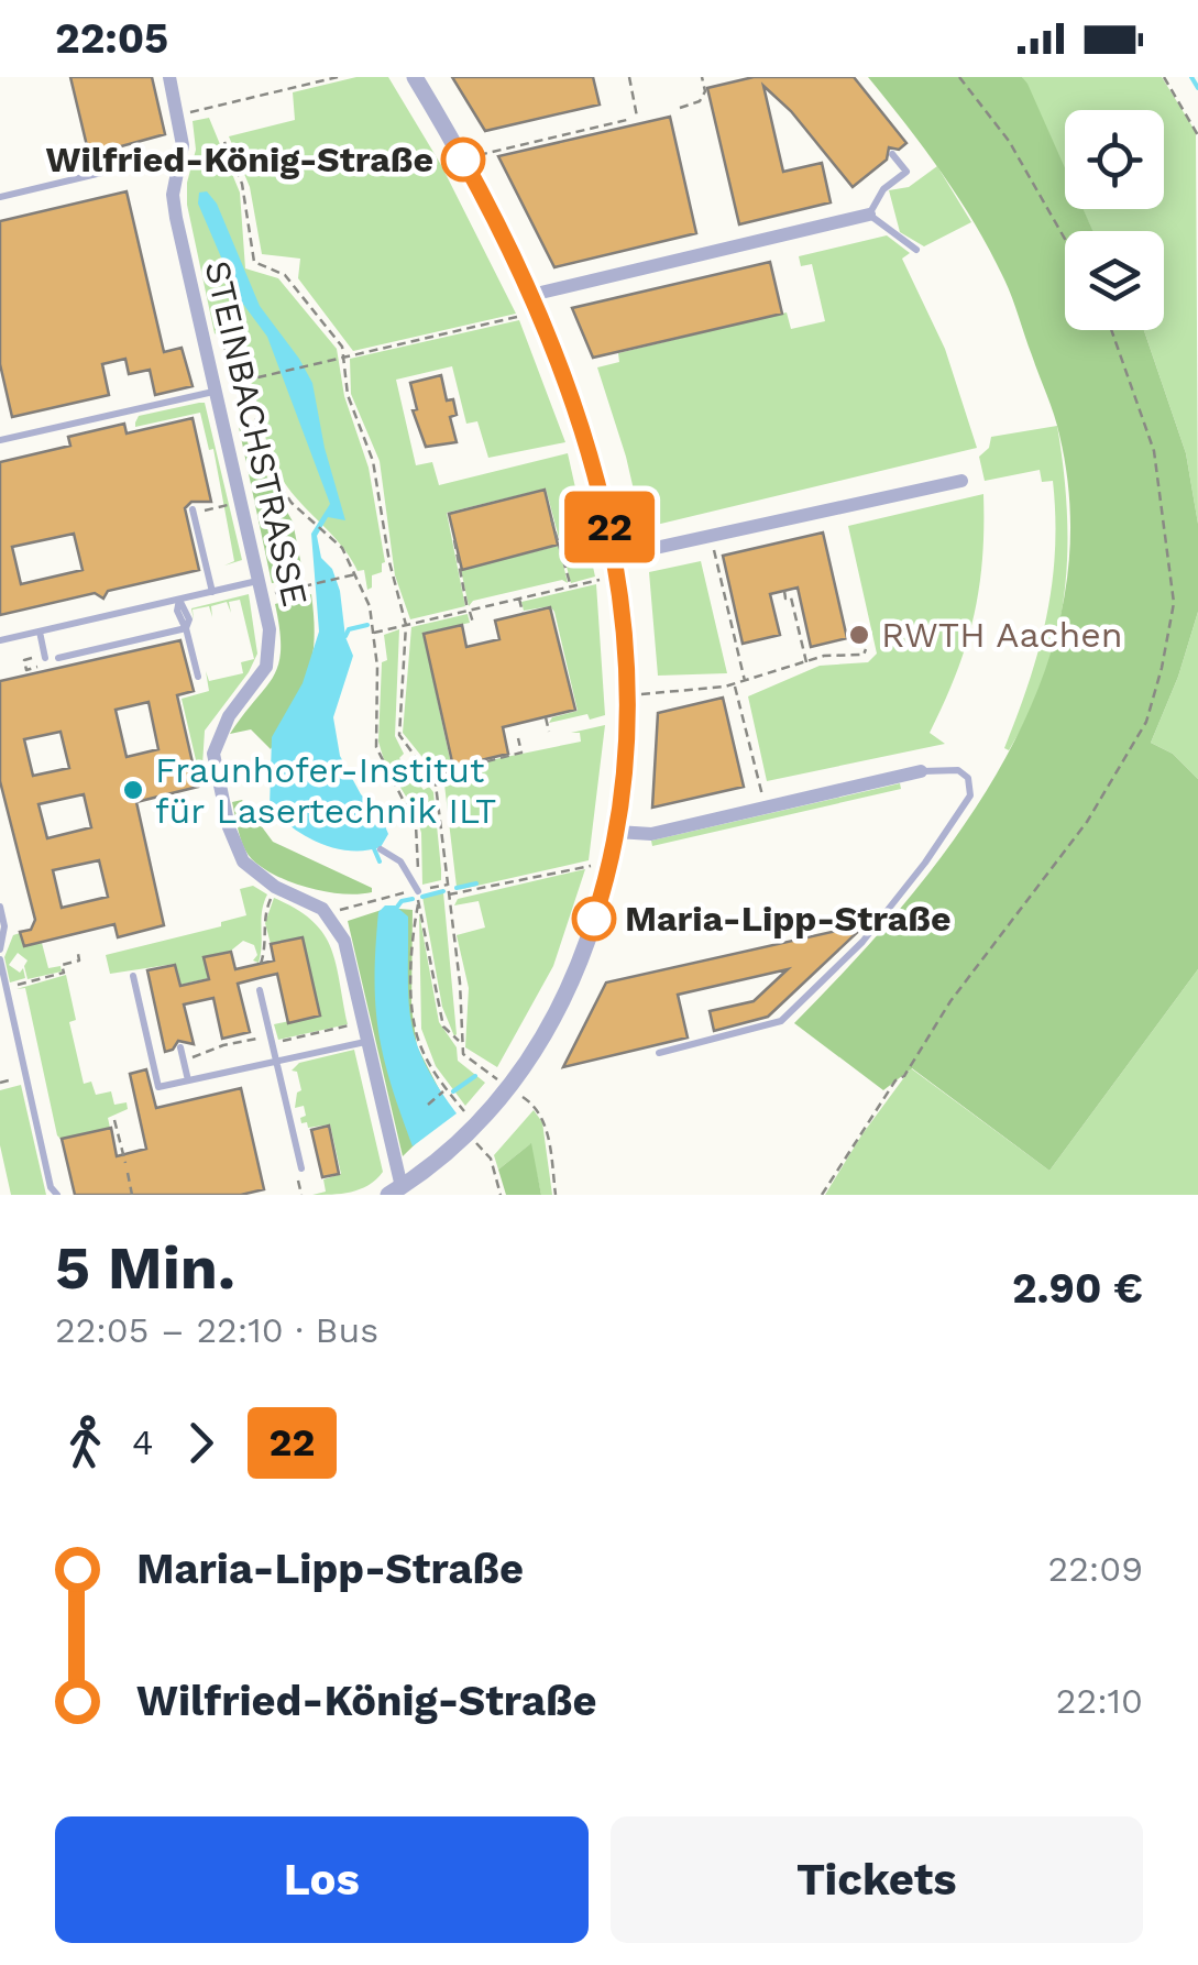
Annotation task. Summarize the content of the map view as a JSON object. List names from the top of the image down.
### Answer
{
  "streets": {
    "street": ["STEINBACHSTRASSE"]
  },
  "places": [
    "Wilfried-König-Straße",
    "RWTH Aachen",
    "Fraunhofer-Institut für Lasertechnik ILT",
    "Maria-Lipp-Straße"
  ],
  "lines": ["bus line 22"],
  "page": {
    "status": "22:05",
    "on_map": "22",
    "heading": ["5 Min.", "22:05 – 22:10 · Bus", "2.90 €"],
    "legs": ["4", "22"],
    "list": [
      {
        "name": "Maria-Lipp-Straße",
        "value": "22:09"
      },
      {
        "name": "Wilfried-König-Straße",
        "value": "22:10"
      }
    ],
    "buttons": ["Los", "Tickets"]
  }
}
